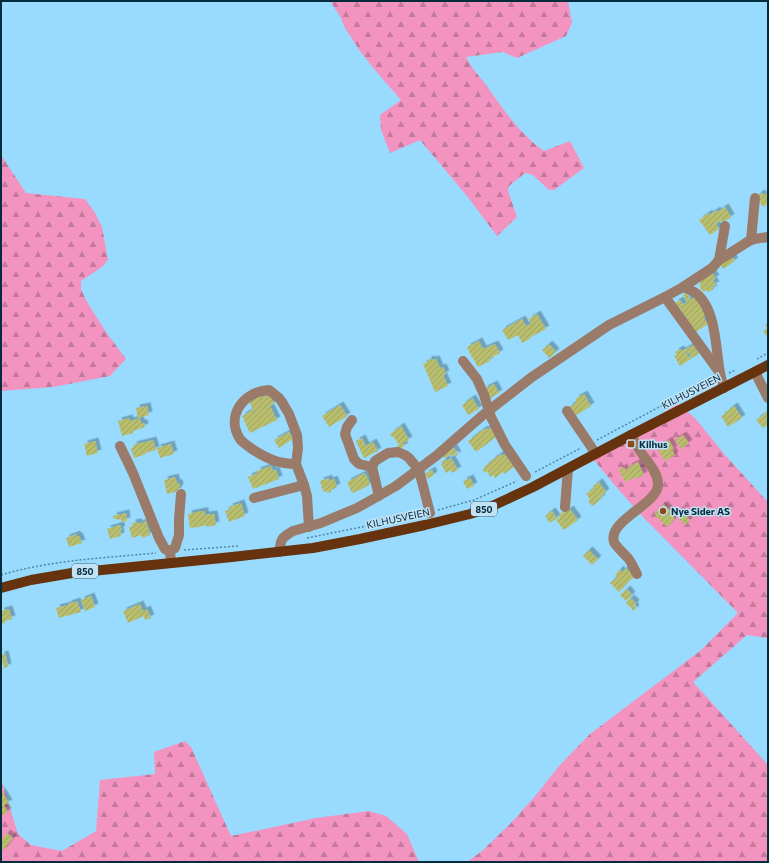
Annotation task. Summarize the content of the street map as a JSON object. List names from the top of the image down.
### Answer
{
  "streets": {
    "main road": ["KILHUSVEIEN", "850"]
  },
  "places": {
    "transit": ["Kilhus"],
    "other": ["Nye Sider AS"]
  }
}
